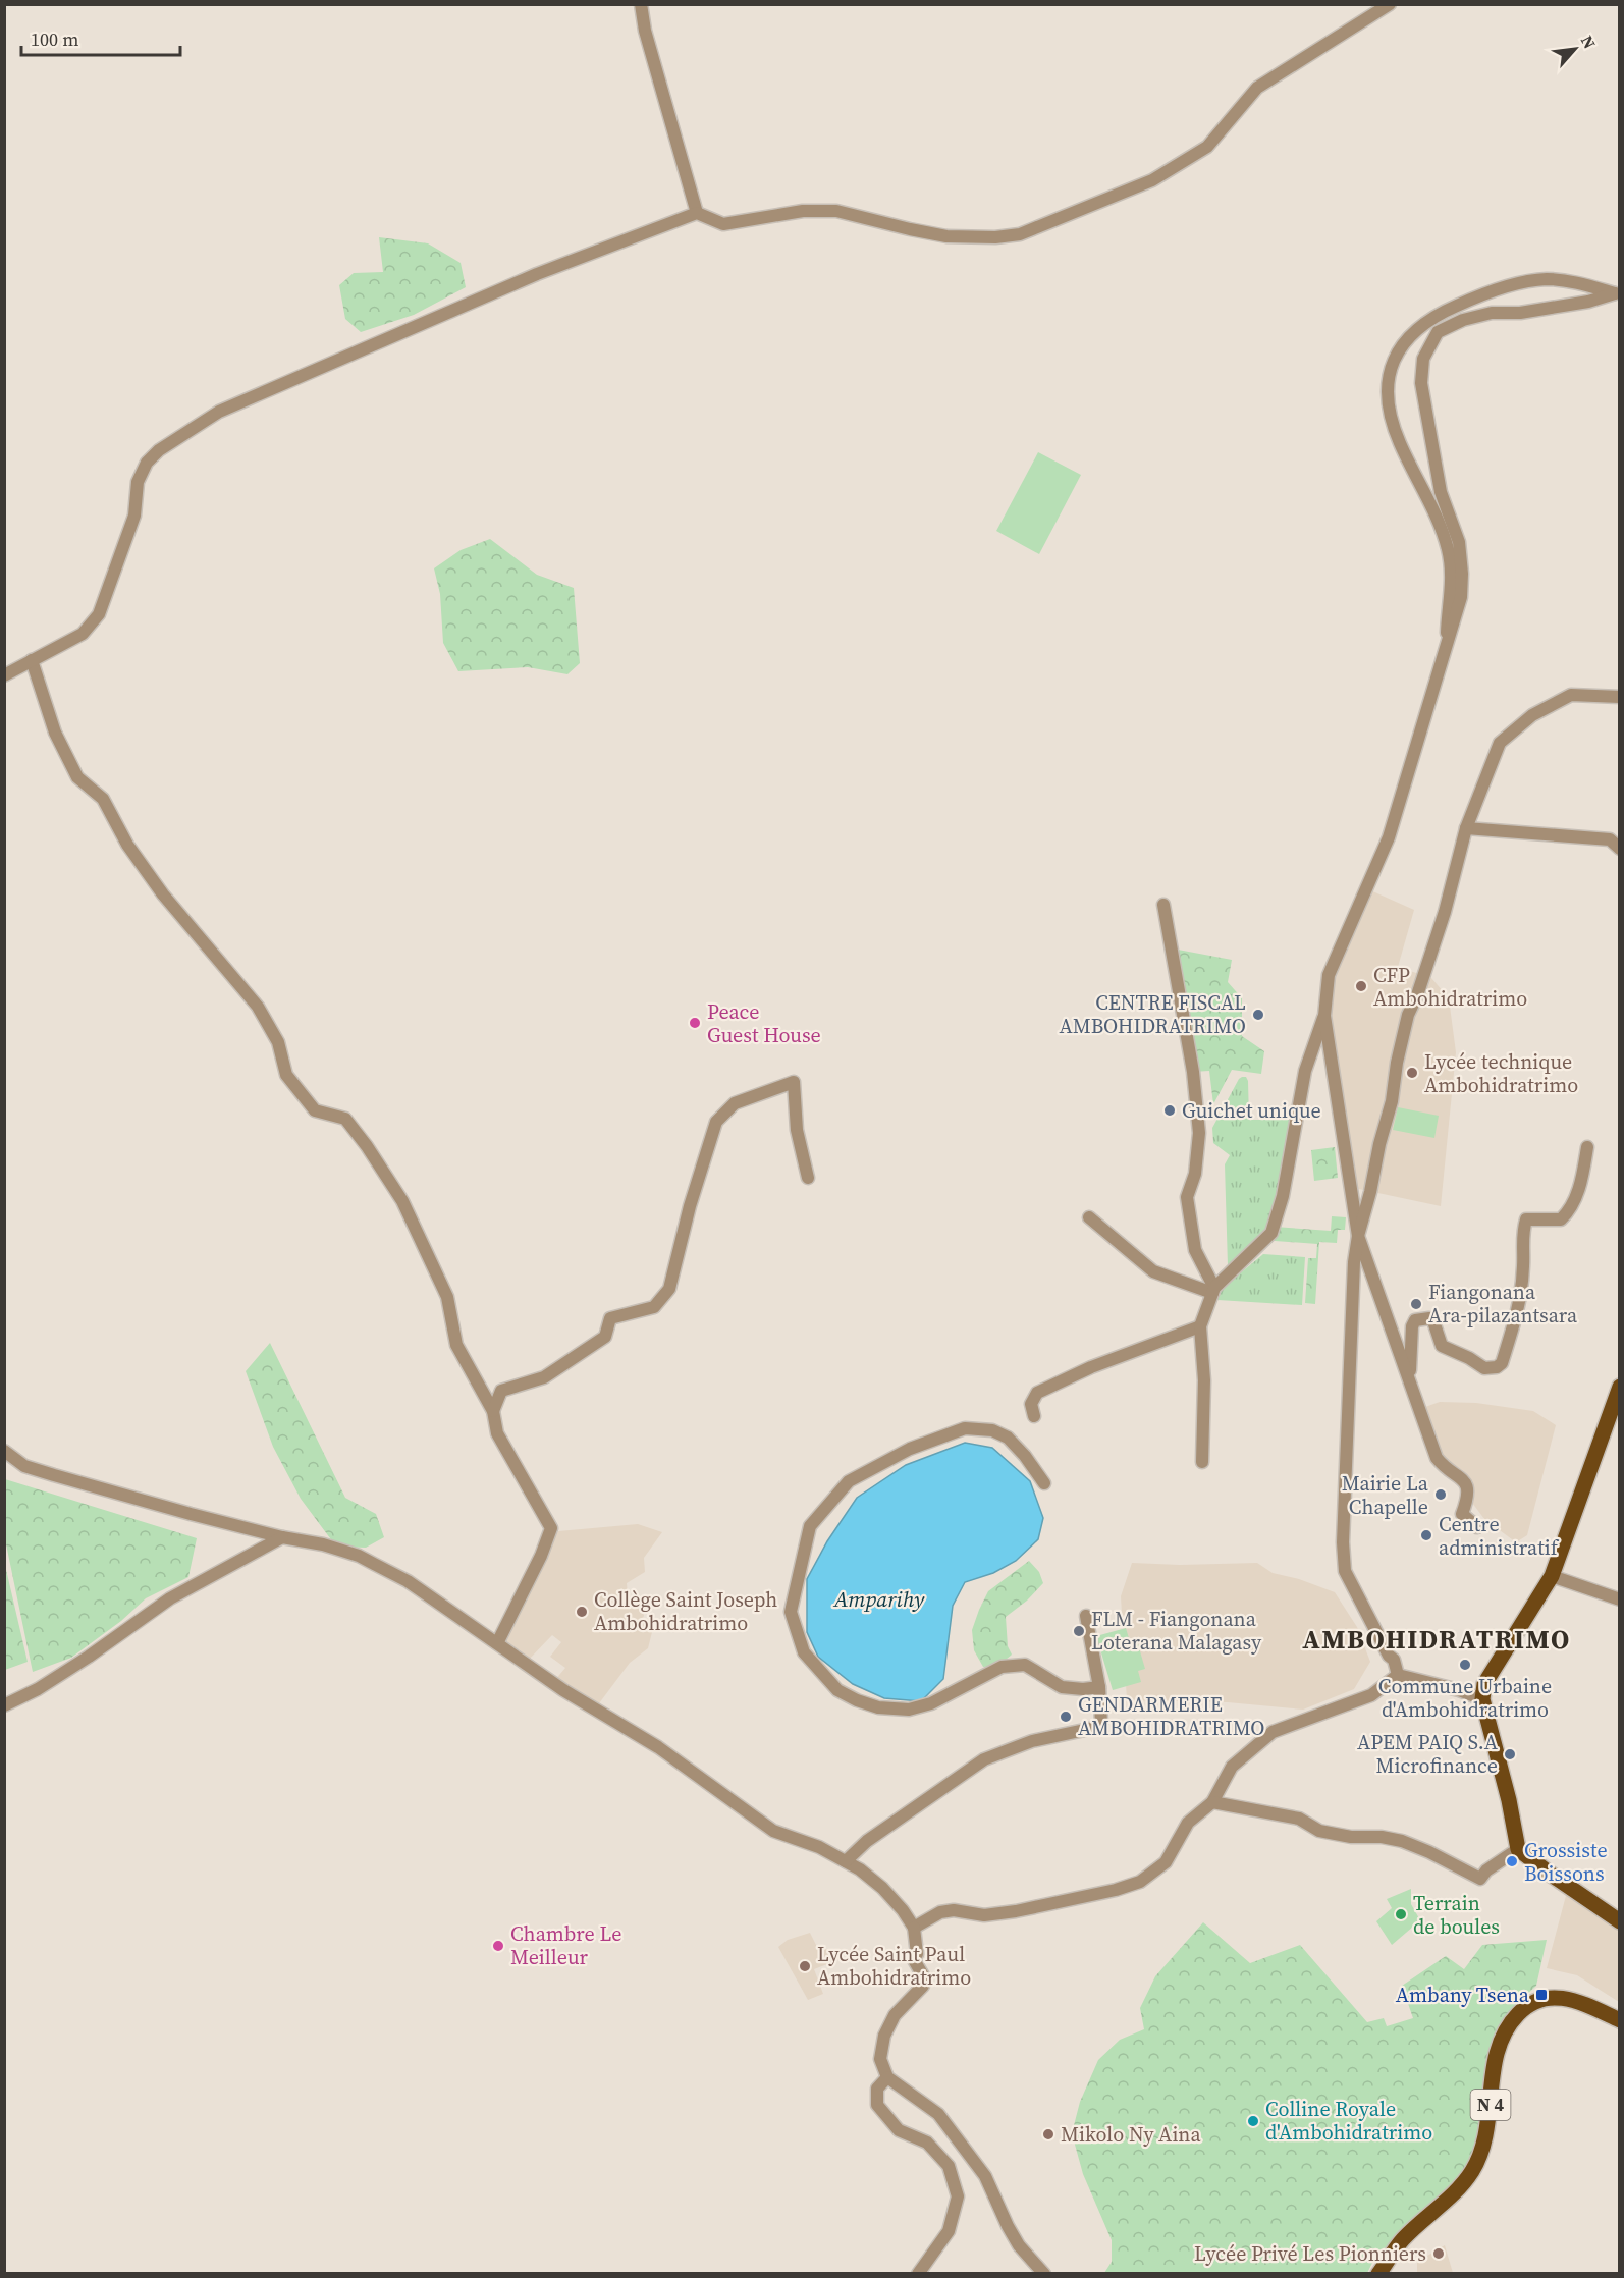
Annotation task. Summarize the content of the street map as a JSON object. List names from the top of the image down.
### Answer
{
  "streets": {
    "main road": ["N 4"]
  },
  "districts": ["AMBOHIDRATRIMO"],
  "water": ["Amparihy"],
  "places": {
    "other": [
      "CFP Ambohidratrimo",
      "CENTRE FISCAL AMBOHIDRATRIMO",
      "Peace Guest House",
      "Lycée technique Ambohidratrimo",
      "Guichet unique",
      "Fiangonana Ara-pilazantsara",
      "Mairie La Chapelle",
      "Centre administratif",
      "Collège Saint Joseph Ambohidratrimo",
      "FLM - Fiangonana Loterana Malagasy",
      "Commune Urbaine d'Ambohidratrimo",
      "GENDARMERIE AMBOHIDRATRIMO",
      "APEM PAIQ S.A Microfinance",
      "Grossiste Boissons",
      "Terrain de boules",
      "Chambre Le Meilleur",
      "Lycée Saint Paul Ambohidratrimo",
      "Colline Royale d'Ambohidratrimo",
      "Mikolo Ny Aina",
      "Lycée Privé Les Pionniers"
    ],
    "transit": ["Ambany Tsena"]
  },
  "scale_bar": "100 m",
  "north": "top right"
}
